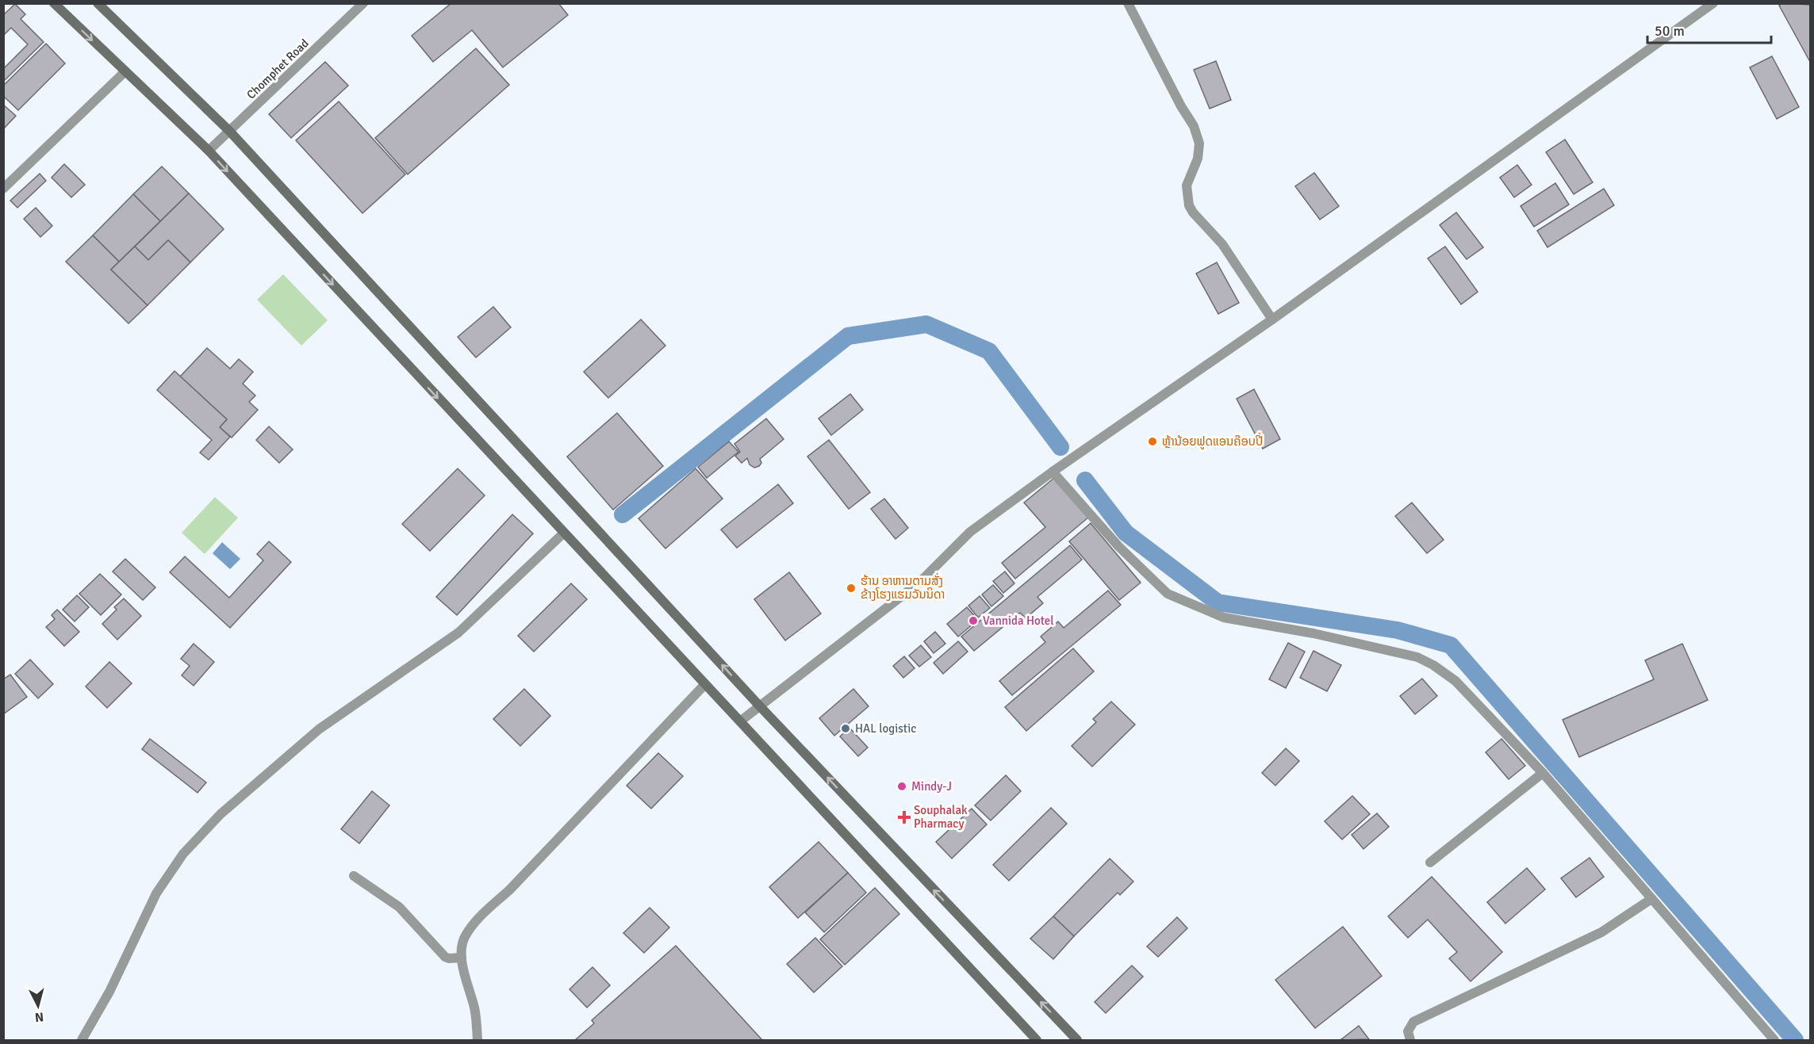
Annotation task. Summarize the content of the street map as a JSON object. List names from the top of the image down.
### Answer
{
  "streets": {
    "street": ["Chomphet Road"]
  },
  "places": {
    "other": [
      "ຫຼ້ານ້ອຍຟູດແອນຄ໊ອບປີ່",
      "ຮ້ານ ອາຫານຕາມສັ່ງ ຂ້າງໂຮງແຮມວັນນິດາ",
      "Vannida Hotel",
      "HAL logistic",
      "Mindy-J"
    ],
    "health": ["Souphalak Pharmacy"]
  },
  "scale_bar": "50 m",
  "north": "bottom"
}
